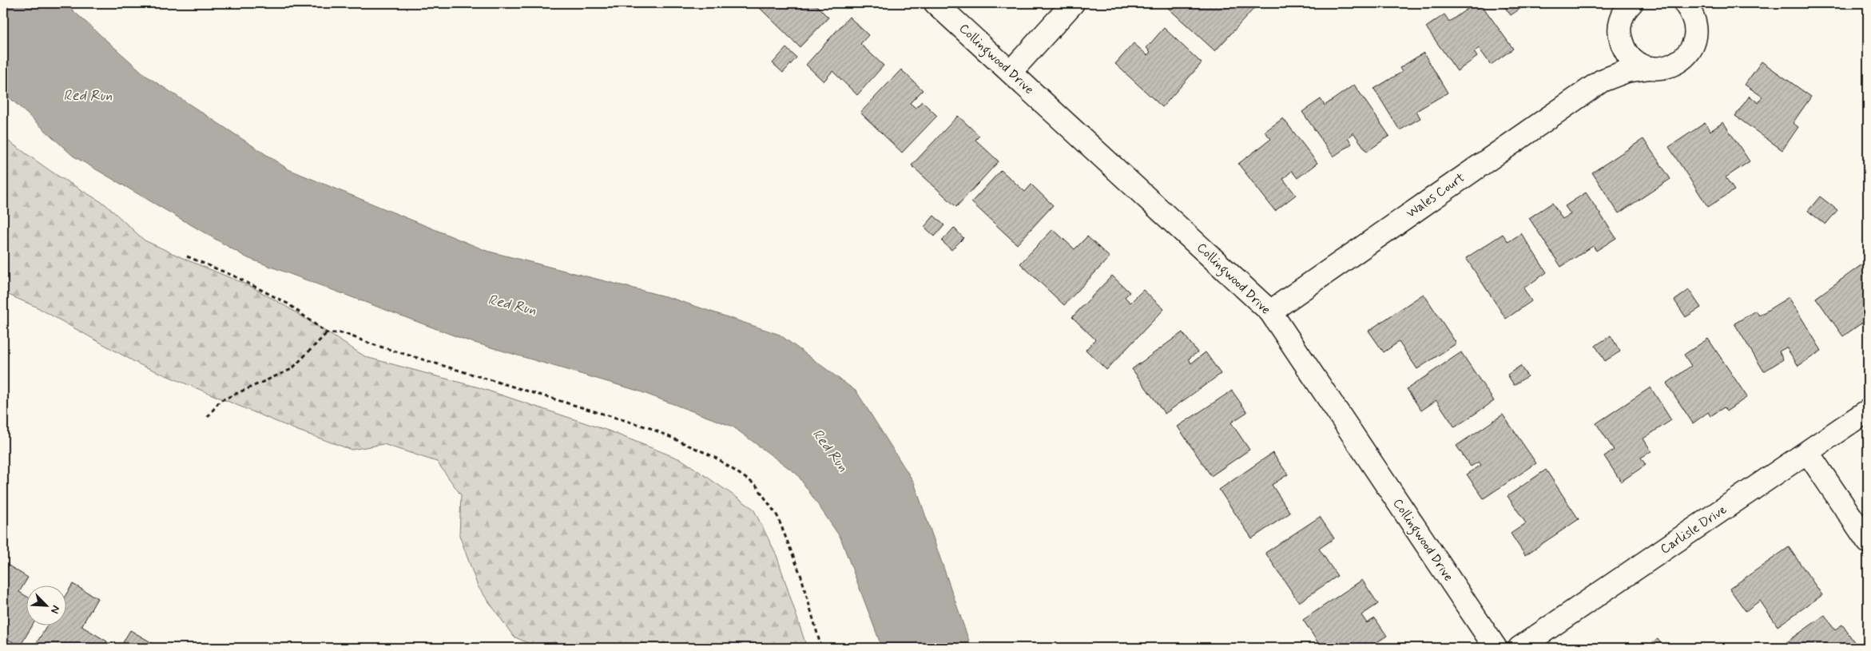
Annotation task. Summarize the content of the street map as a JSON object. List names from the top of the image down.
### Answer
{
  "streets": {
    "street": ["Collingwood Drive", "Wales Court", "Carlisle Drive"]
  },
  "crossings": [
    ["Collingwood Drive", "Wales Court"]
  ],
  "water": ["Red Run"],
  "north": "bottom right"
}
